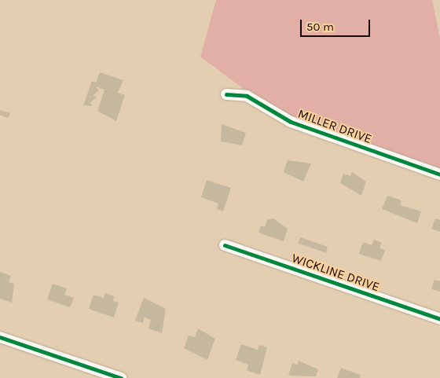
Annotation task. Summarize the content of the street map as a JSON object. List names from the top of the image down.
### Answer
{
  "streets": {
    "street": ["MILLER DRIVE", "WICKLINE DRIVE"]
  },
  "scale_bar": "50 m"
}
